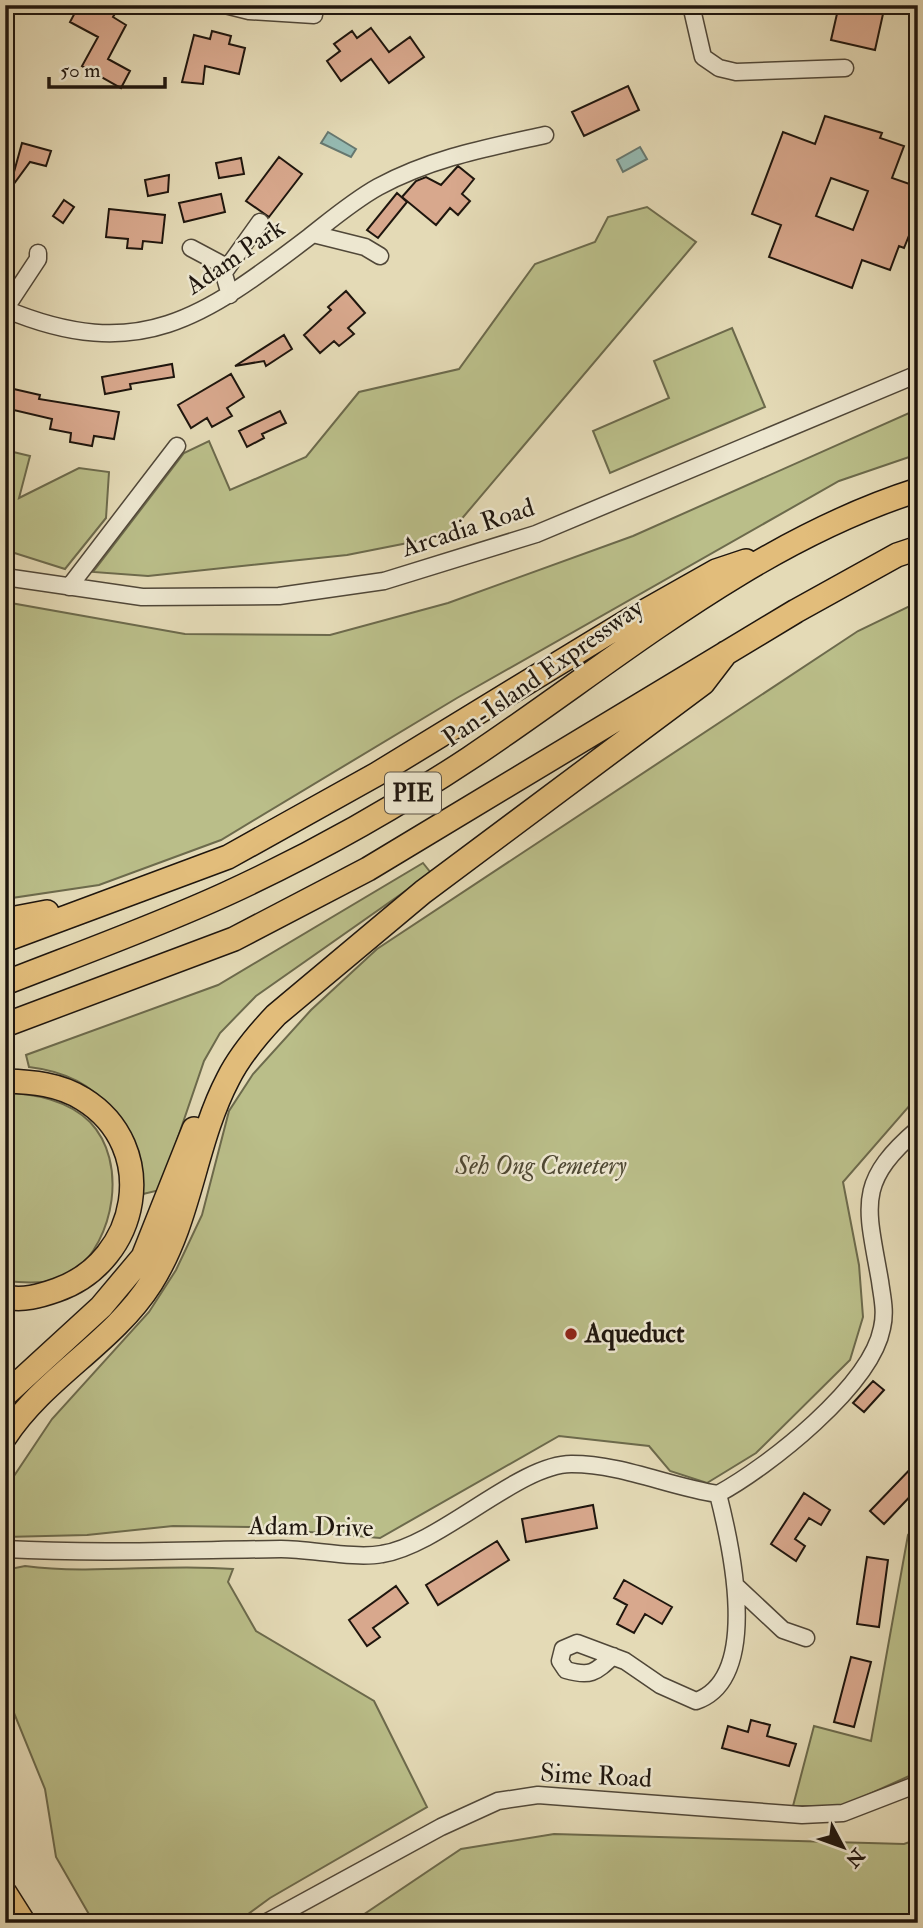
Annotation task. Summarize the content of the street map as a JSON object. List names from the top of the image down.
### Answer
{
  "streets": {
    "highway": ["Pan-Island Expressway", "PIE"],
    "street": [
      "Adam Park",
      "Arcadia Road",
      "Adam Drive",
      "Sime Road"
    ]
  },
  "parks": ["Seh Ong Cemetery"],
  "places": ["Aqueduct"],
  "scale_bar": "50 m",
  "north": "bottom right"
}
